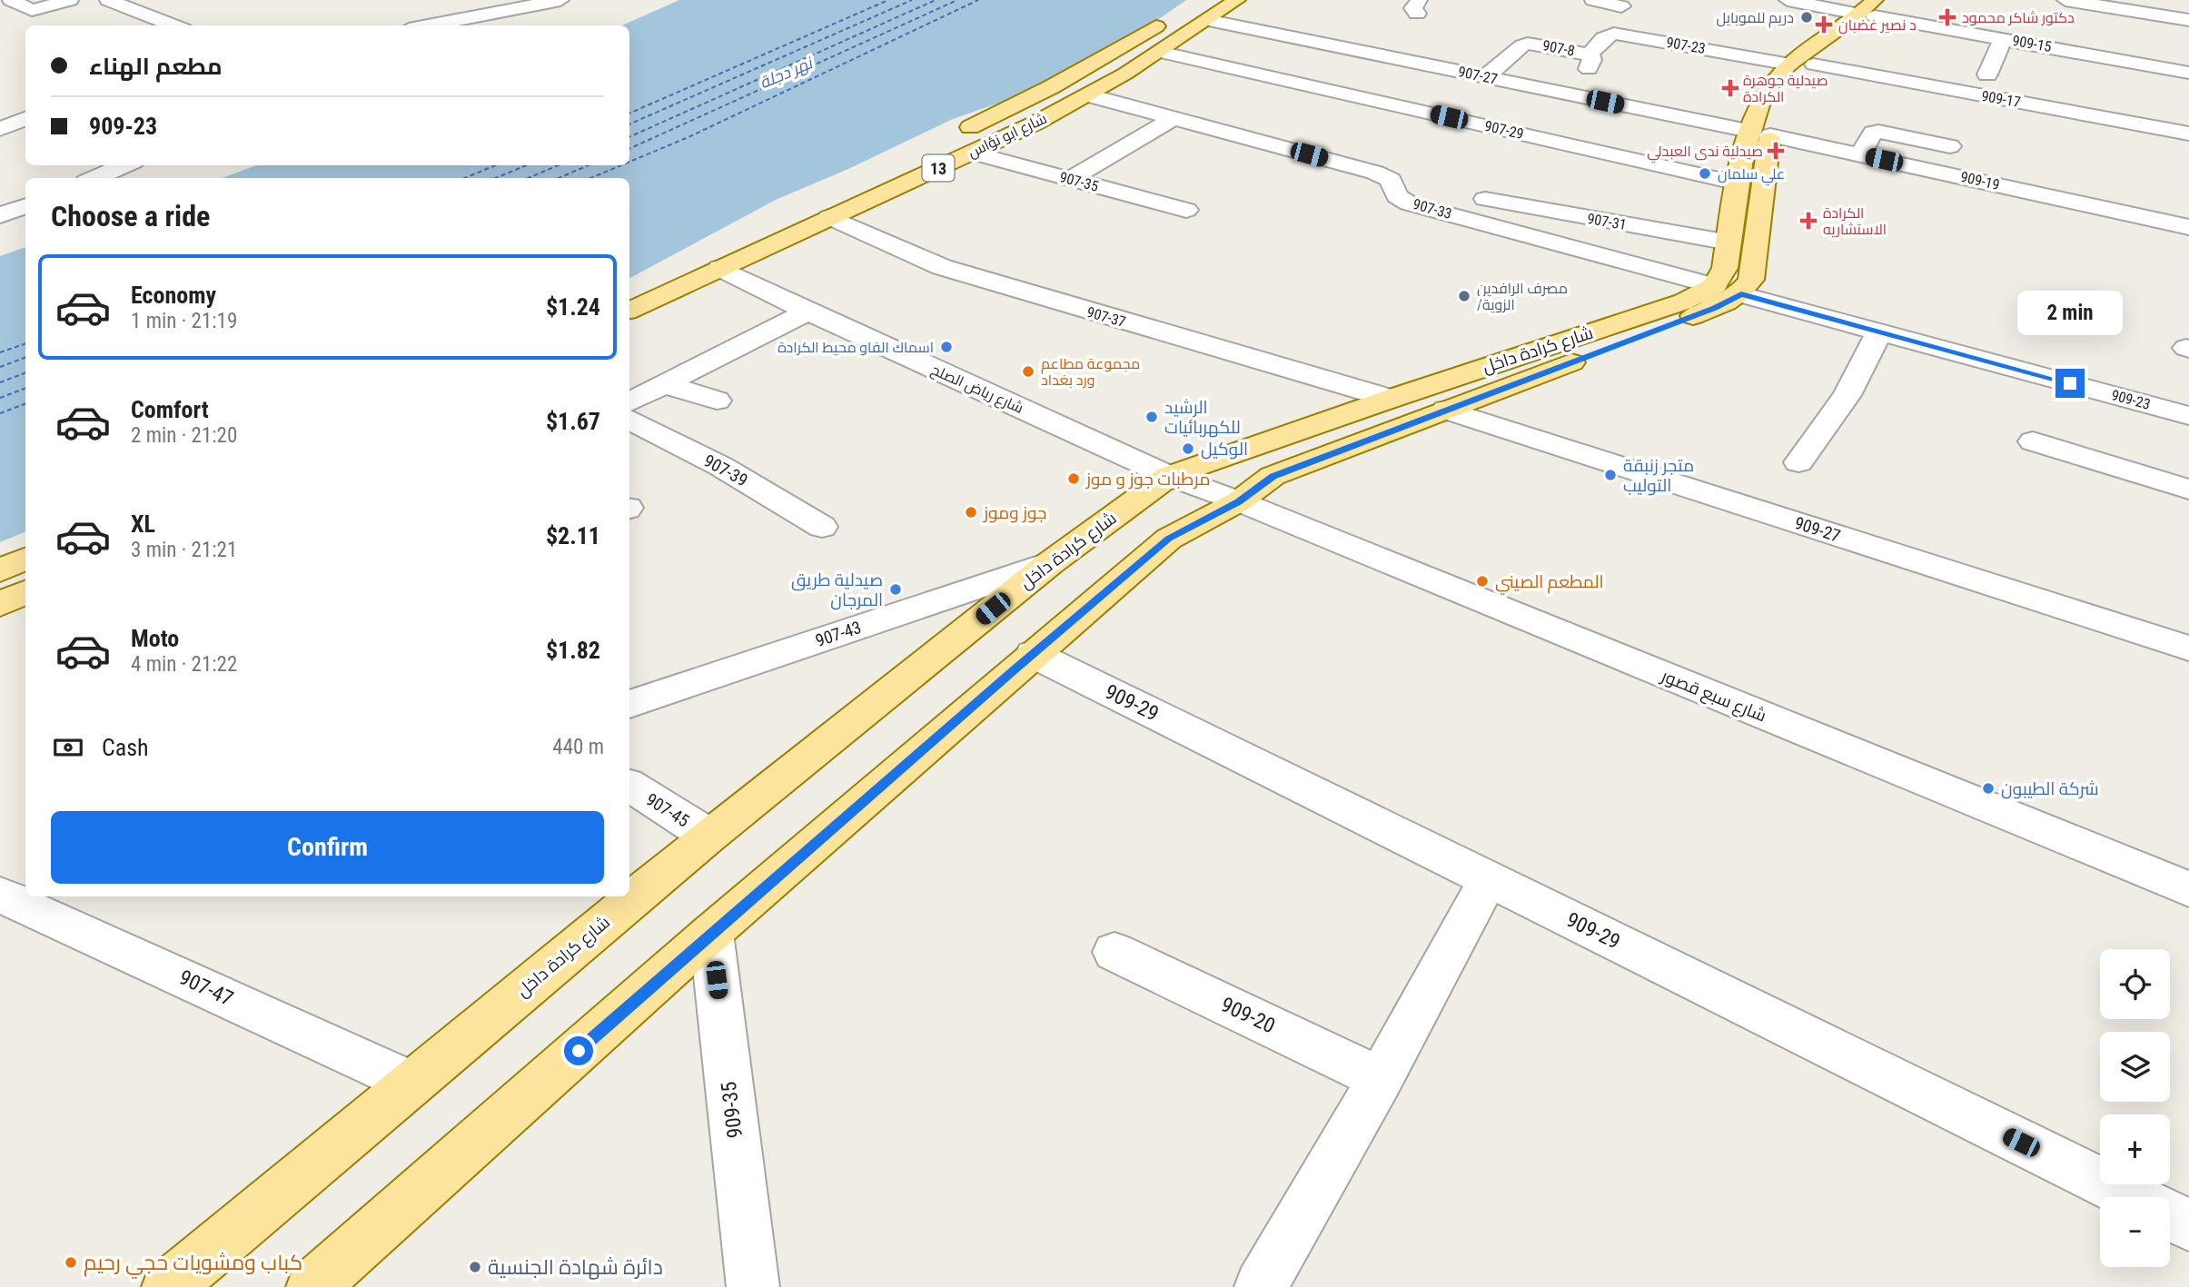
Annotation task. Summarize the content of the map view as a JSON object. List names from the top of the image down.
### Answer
{
  "streets": {
    "main road": ["شارع ابو نؤاس", "13", "شارع كرادة داخل"],
    "street": [
      "909-15",
      "907-23",
      "907-8",
      "907-27",
      "909-17",
      "907-29",
      "909-19",
      "907-35",
      "907-33",
      "907-31",
      "907-37",
      "شارع رياض الصلح",
      "909-23",
      "907-39",
      "909-27",
      "907-43",
      "شارع سبع قصور",
      "909-29",
      "907-45",
      "907-47",
      "909-20",
      "909-35"
    ]
  },
  "crossings": [
    ["907-23", "907-8"],
    ["907-23", "909-17"],
    ["907-8", "907-27"],
    ["907-27", "شارع ابو نؤاس"],
    ["907-27", "909-19"],
    ["907-29", "شارع ابو نؤاس"],
    ["شارع ابو نؤاس", "907-35"],
    ["شارع ابو نؤاس", "907-33"],
    ["شارع ابو نؤاس", "907-37"],
    ["شارع ابو نؤاس", "شارع رياض الصلح"],
    ["907-33", "شارع كرادة داخل"],
    ["907-33", "909-23"],
    ["907-37", "شارع كرادة داخل"],
    ["شارع كرادة داخل", "شارع رياض الصلح"],
    ["شارع كرادة داخل", "909-23"],
    ["شارع كرادة داخل", "909-27"],
    ["شارع كرادة داخل", "907-43"],
    ["شارع كرادة داخل", "شارع سبع قصور"],
    ["شارع كرادة داخل", "909-29"],
    ["شارع كرادة داخل", "907-45"],
    ["شارع كرادة داخل", "907-47"],
    ["شارع كرادة داخل", "909-35"],
    ["شارع رياض الصلح", "شارع سبع قصور"]
  ],
  "water": ["نهر دجلة"],
  "places": {
    "other": [
      "دريم للموبايل",
      "علي سلمان",
      "مصرف الرافدين /الزوية",
      "اسماك الفاو محيط الكرادة",
      "مجموعة مطاعم ورد بغداد",
      "الرشيد للكهربائيات",
      "الوكيل",
      "متجر زنبقة التوليب",
      "مرطبات جوز و موز",
      "جوز وموز",
      "المطعم الصيني",
      "صيدلية طريق المرجان",
      "شركة الطيبون",
      "كباب ومشويات حجي رحيم",
      "دائرة شهادة الجنسية"
    ],
    "health": [
      "دكتور شاكر محمود",
      "د نصير غضبان",
      "صيدلية جوهرة الكرادة",
      "صيدلية ندى العبدلي",
      "الكرادة الاستشاريه"
    ]
  },
  "page": {
    "banner": ["مطعم الهناء", "909-23"],
    "heading": "Choose a ride",
    "list": [
      {
        "name": "Economy",
        "note": "1 min · 21:19",
        "value": "$1.24"
      },
      {
        "name": "Comfort",
        "note": "2 min · 21:20",
        "value": "$1.67"
      },
      {
        "name": "XL",
        "note": "3 min · 21:21",
        "value": "$2.11"
      },
      {
        "name": "Moto",
        "note": "4 min · 21:22",
        "value": "$1.82"
      }
    ],
    "bubble": "2 min",
    "pay": ["Cash", "440 m"],
    "buttons": "Confirm",
    "map_buttons": ["+", "−"]
  }
}
